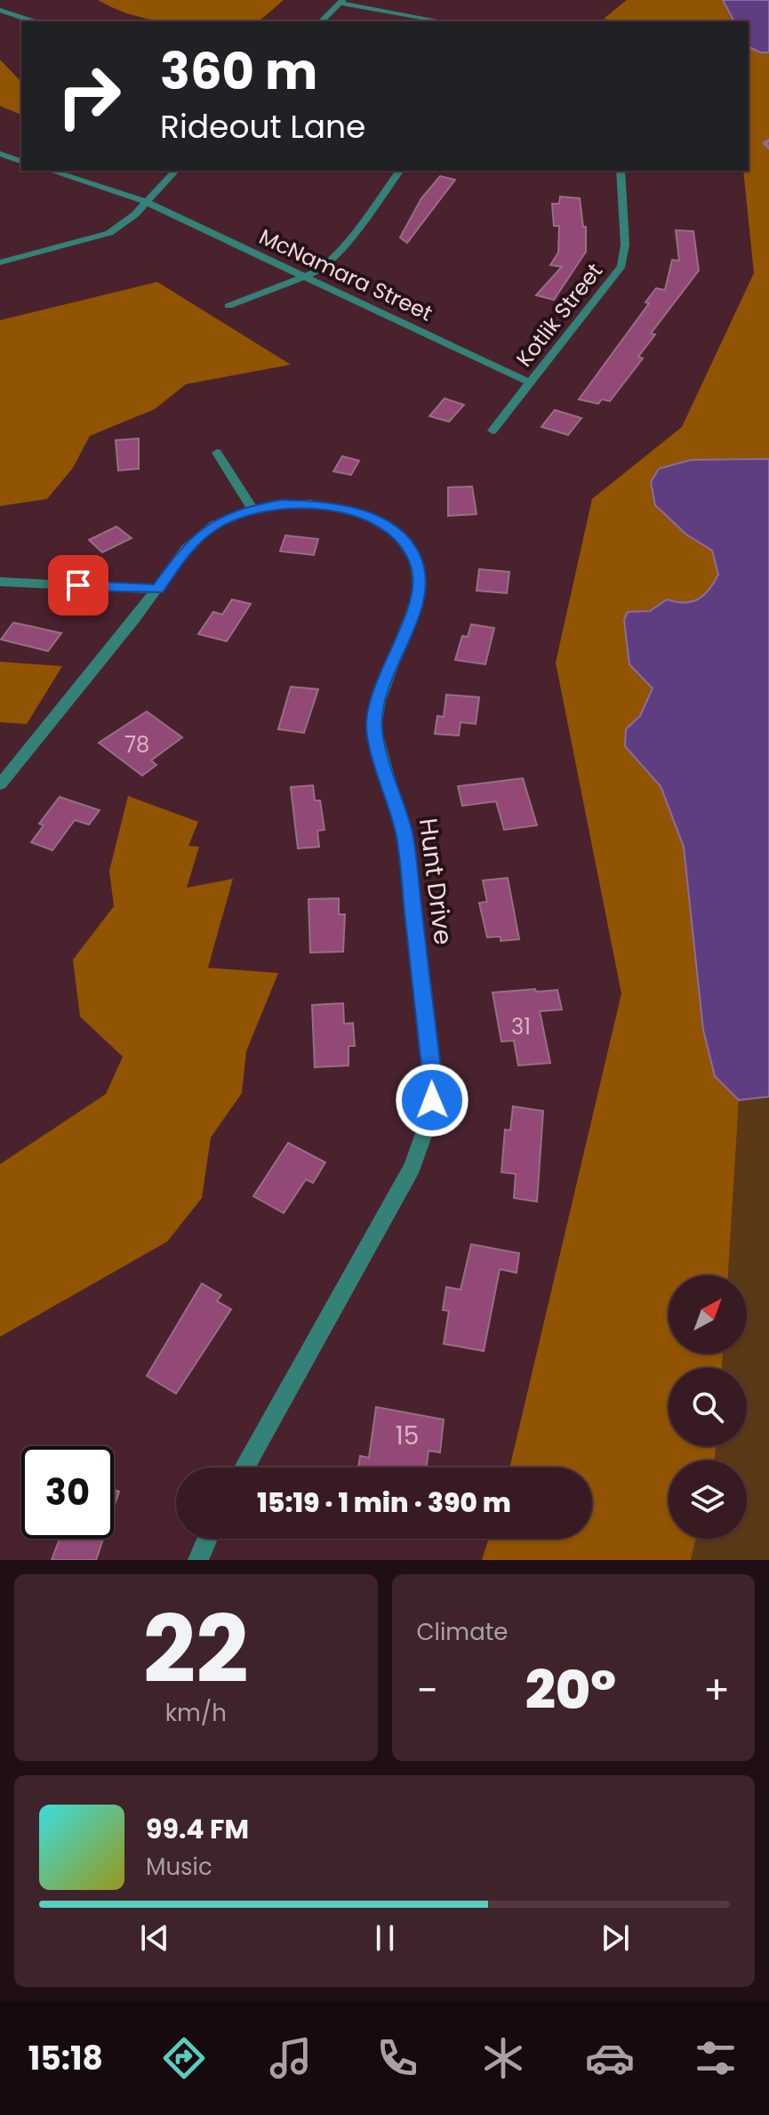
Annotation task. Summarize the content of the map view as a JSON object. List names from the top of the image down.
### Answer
{
  "streets": {
    "street": ["McNamara Street", "Kotlik Street", "Hunt Drive"]
  },
  "crossings": [
    ["McNamara Street", "Kotlik Street"]
  ],
  "house_numbers": ["78", "31", "15"],
  "north": "top right",
  "page": {
    "turn": ["360 m", "Rideout Lane"],
    "limit": "30",
    "trip": "15:19 · 1 min · 390 m",
    "tile": [
      ["22", "km/h"],
      "Climate"
    ],
    "heat": ["−", "20°", "+"],
    "song": ["99.4 FM", "Music"],
    "tabs": "15:18"
  }
}
